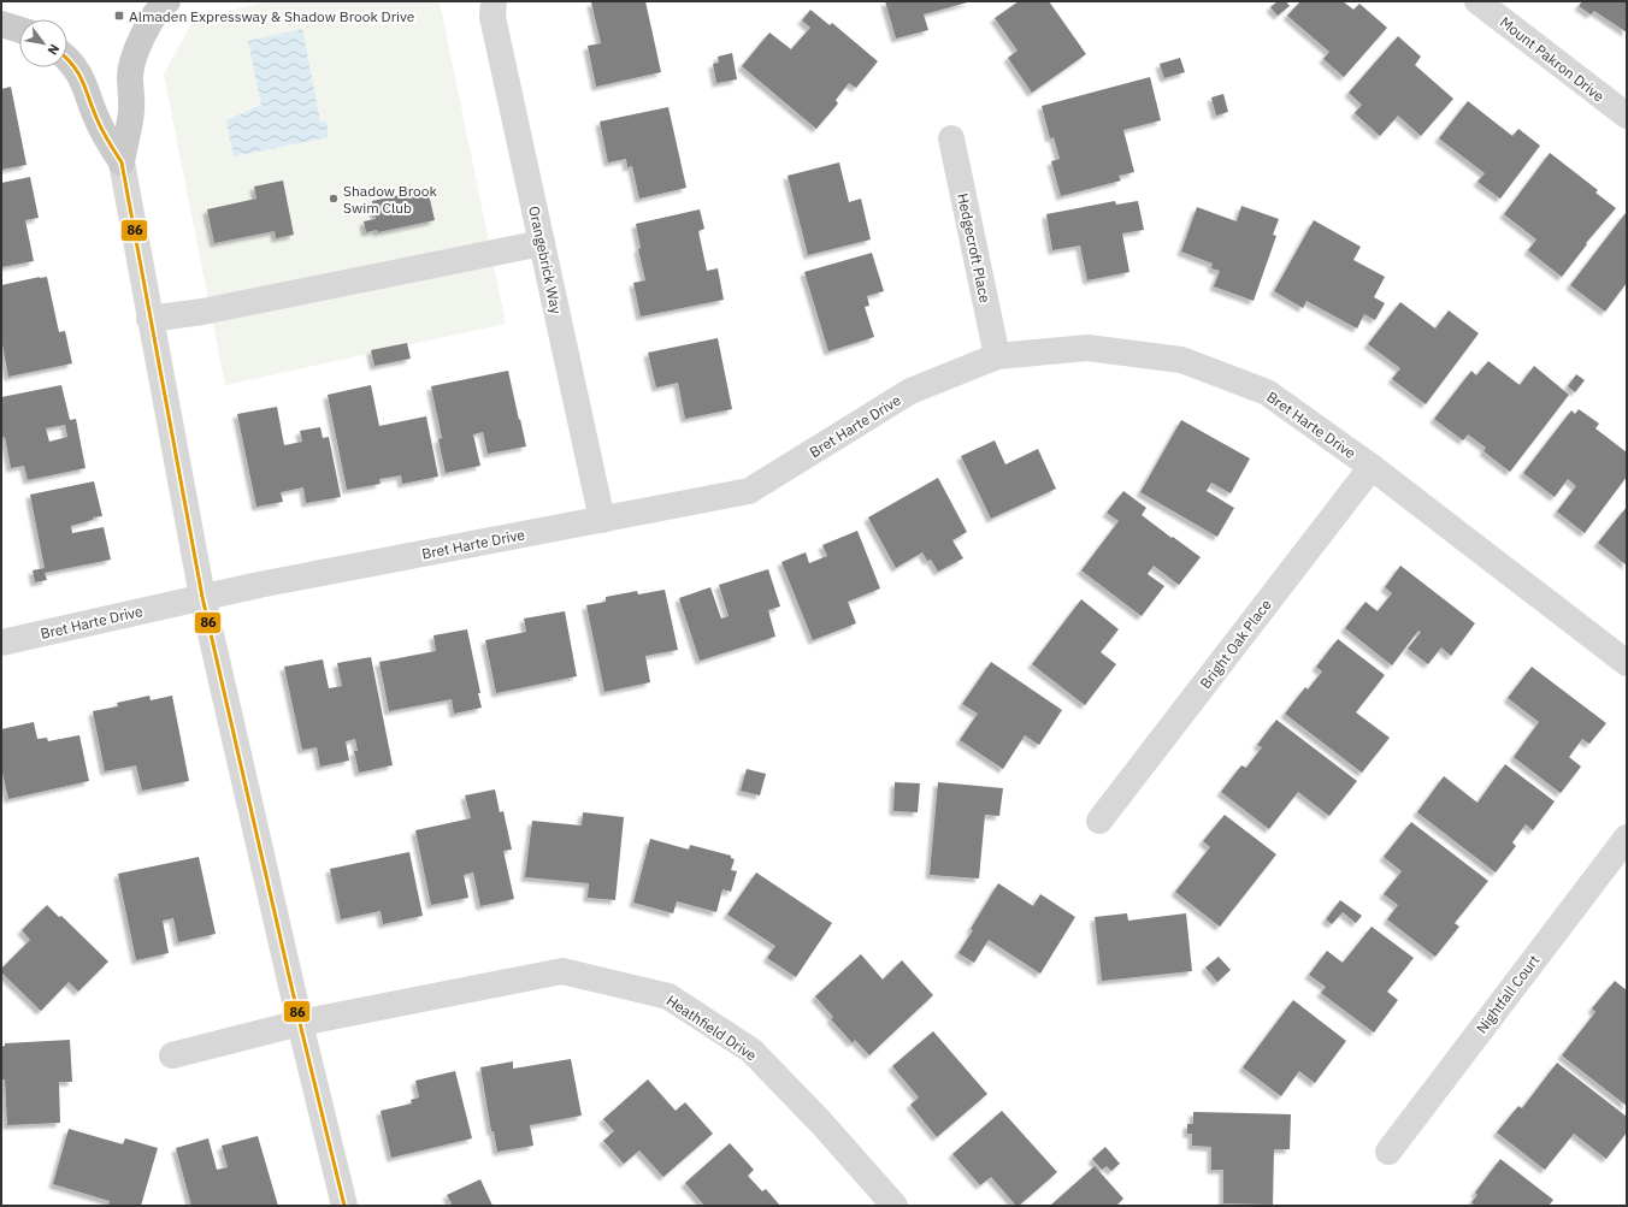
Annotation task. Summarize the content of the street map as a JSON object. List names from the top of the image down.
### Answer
{
  "streets": {
    "street": [
      "Mount Pakron Drive",
      "Hedgecroft Place",
      "Orangebrick Way",
      "Bret Harte Drive",
      "Bright Oak Place",
      "Nightfall Court",
      "Heathfield Drive"
    ]
  },
  "crossings": [
    ["Hedgecroft Place", "Bret Harte Drive"],
    ["Orangebrick Way", "Bret Harte Drive"],
    ["Bret Harte Drive", "Bright Oak Place"]
  ],
  "places": {
    "transit": ["Almaden Expressway & Shadow Brook Drive"],
    "other": ["Shadow Brook Swim Club"]
  },
  "lines": ["transit line 86"],
  "north": "bottom right"
}
